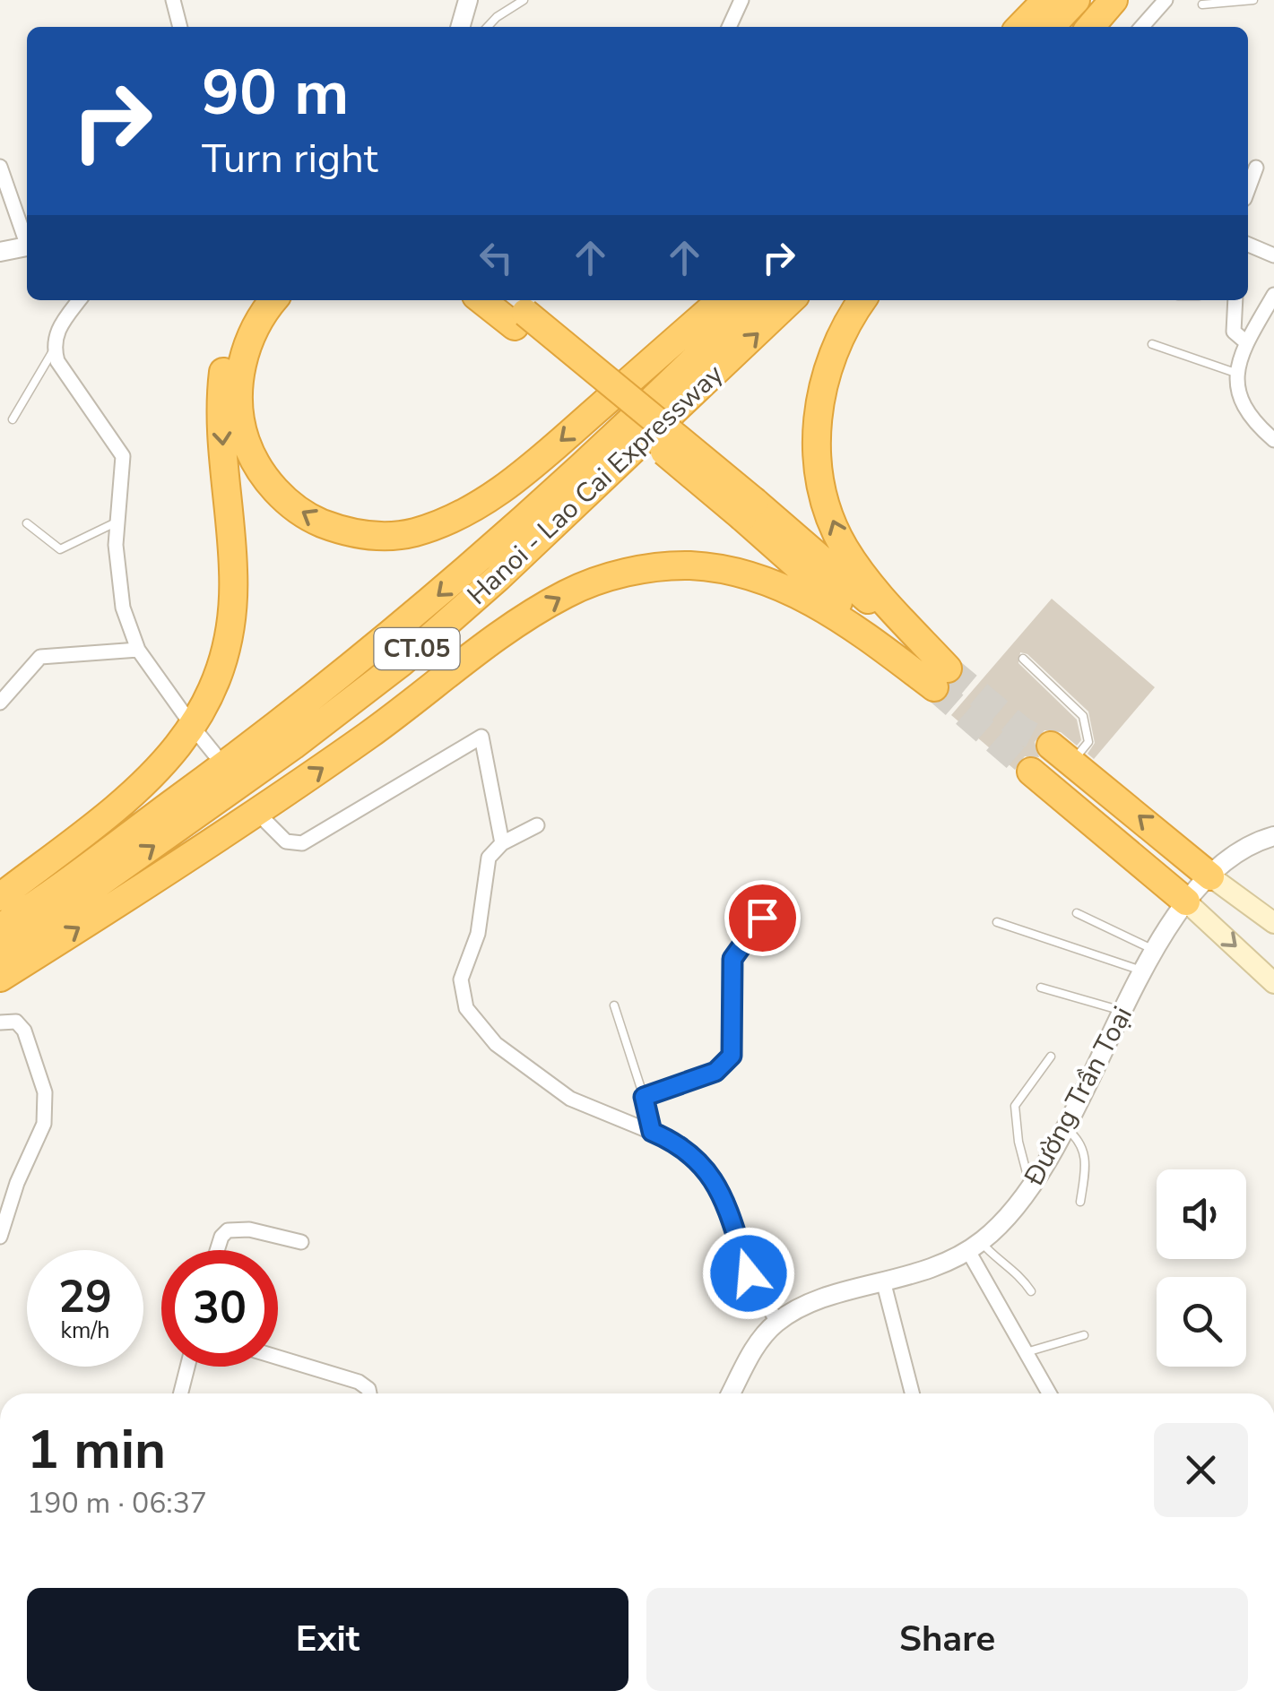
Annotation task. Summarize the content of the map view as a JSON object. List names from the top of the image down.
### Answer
{
  "streets": {
    "highway": ["Hanoi - Lao Cai Expressway", "CT.05"],
    "street": ["Đường Trần Toại"]
  },
  "page": {
    "turn": ["90 m", "Turn right"],
    "speed": "29 km/h",
    "limit": "30",
    "heading": ["1 min", "190 m · 06:37"],
    "buttons": ["Exit", "Share"]
  }
}
